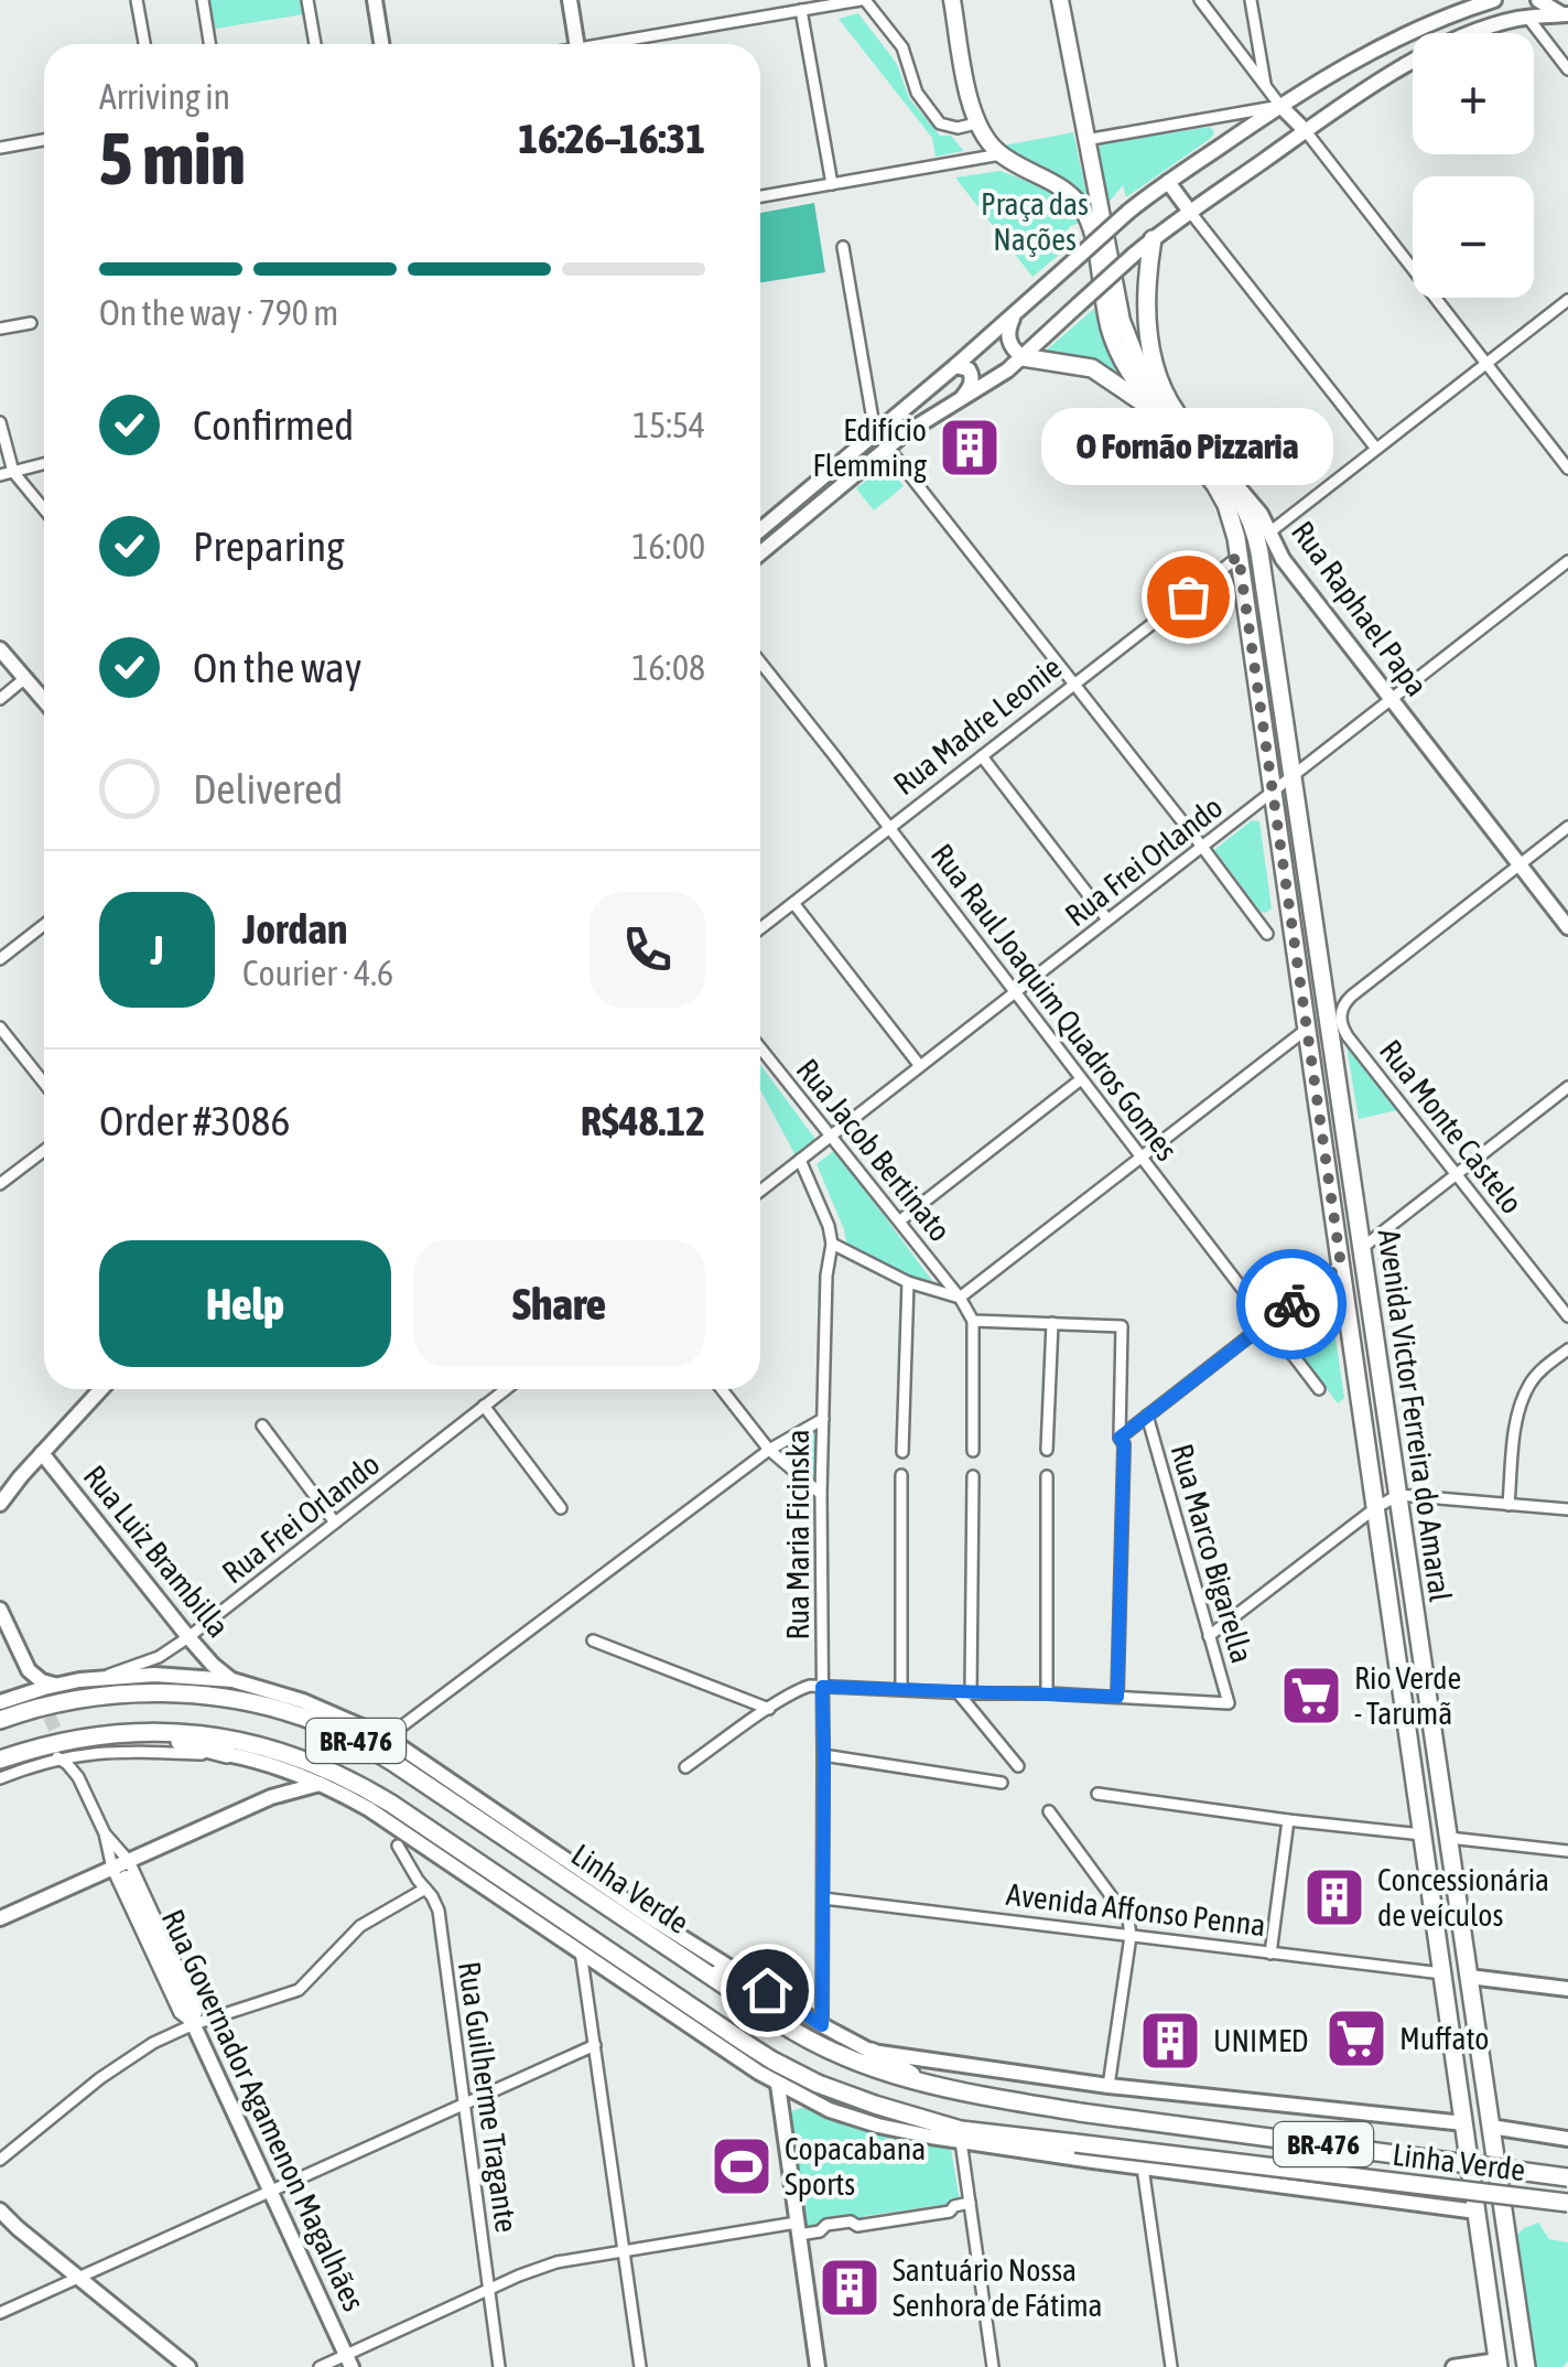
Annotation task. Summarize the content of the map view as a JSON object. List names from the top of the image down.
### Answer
{
  "streets": {
    "highway": [
      "Rua Raphael Papa",
      "Avenida Victor Ferreira do Amaral",
      "BR-476",
      "Linha Verde"
    ],
    "main road": ["Rua Luiz Brambilla", "Rua Governador Agamenon Magalhães"],
    "street": [
      "Rua Madre Leonie",
      "Rua Frei Orlando",
      "Rua Raul Joaquim Quadros Gomes",
      "Rua Monte Castelo",
      "Rua Jacob Bertinato",
      "Rua Maria Ficinska",
      "Rua Marco Bigarella",
      "Avenida Affonso Penna",
      "Rua Guilherme Tragante"
    ]
  },
  "crossings": [
    ["Rua Raphael Papa", "Rua Frei Orlando"],
    ["Rua Raphael Papa", "Rua Monte Castelo"],
    ["Rua Raphael Papa", "Avenida Victor Ferreira do Amaral"],
    ["Rua Madre Leonie", "Rua Raul Joaquim Quadros Gomes"],
    ["Rua Madre Leonie", "Avenida Victor Ferreira do Amaral"],
    ["Rua Frei Orlando", "Rua Raul Joaquim Quadros Gomes"],
    ["Rua Frei Orlando", "Rua Jacob Bertinato"],
    ["Rua Frei Orlando", "Avenida Victor Ferreira do Amaral"],
    ["Rua Frei Orlando", "Rua Luiz Brambilla"],
    ["Rua Frei Orlando", "Linha Verde"],
    ["Avenida Victor Ferreira do Amaral", "Linha Verde"],
    ["Avenida Victor Ferreira do Amaral", "Avenida Affonso Penna"],
    ["Rua Maria Ficinska", "Linha Verde"],
    ["Rua Maria Ficinska", "Avenida Affonso Penna"],
    ["Rua Luiz Brambilla", "Linha Verde"],
    ["Linha Verde", "Rua Governador Agamenon Magalhães"]
  ],
  "parks": ["Praça das Nações"],
  "places": {
    "building": [
      "Edifício Flemming",
      "Concessionária de veículos",
      "UNIMED",
      "Santuário Nossa Senhora de Fátima"
    ],
    "other": ["O Fornão Pizzaria"],
    "supermarket": ["Rio Verde - Tarumã", "Muffato"],
    "sports": ["Copacabana Sports"]
  },
  "page": {
    "map_buttons": ["+", "−"],
    "heading": ["5 min", "Arriving in", "16:26–16:31"],
    "panel": [
      "Jordan",
      "Courier · 4.6",
      "Order #3086",
      "R$48.12"
    ],
    "bar": "On the way · 790 m",
    "list": [
      ["Confirmed", "15:54"],
      ["Preparing", "16:00"],
      ["On the way", "16:08"],
      "Delivered"
    ],
    "bubble": "O Fornão Pizzaria",
    "round": "J",
    "buttons": ["Help", "Share"]
  }
}
